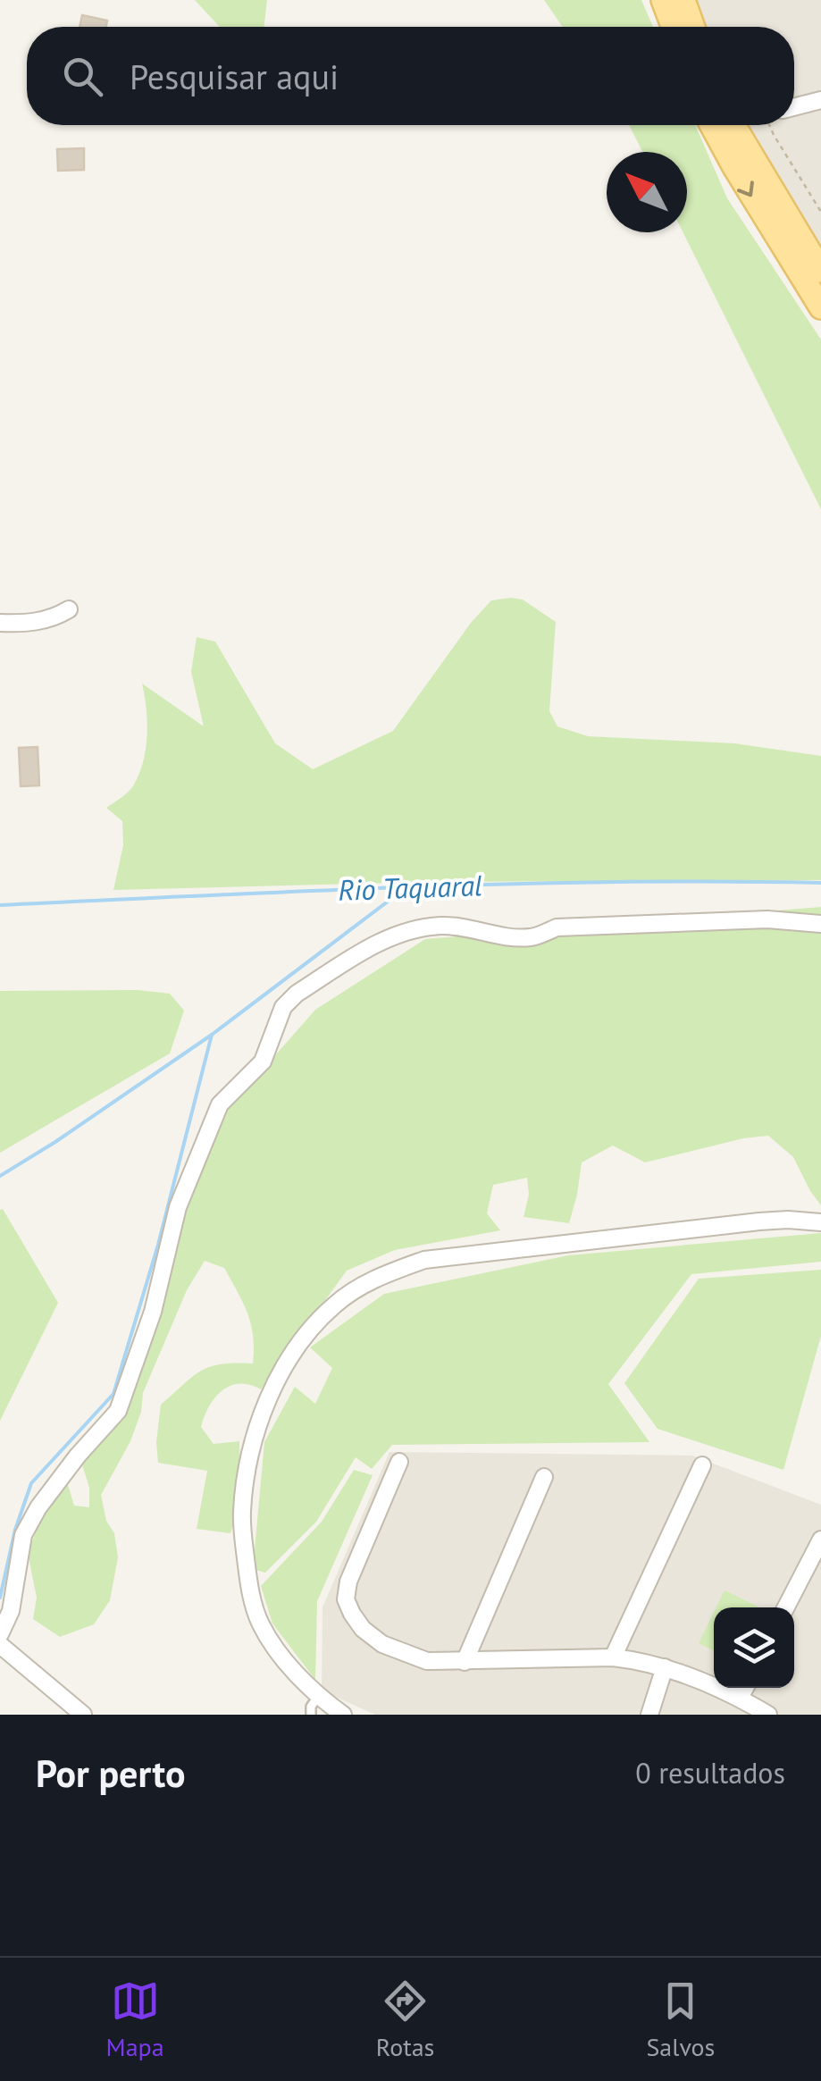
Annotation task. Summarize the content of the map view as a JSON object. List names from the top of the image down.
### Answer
{
  "water": ["Rio Taquaral"],
  "north": "top left",
  "page": {
    "search": "Pesquisar aqui",
    "heading": ["Por perto", "0 resultados"],
    "nav": ["Mapa", "Rotas", "Salvos"]
  }
}
